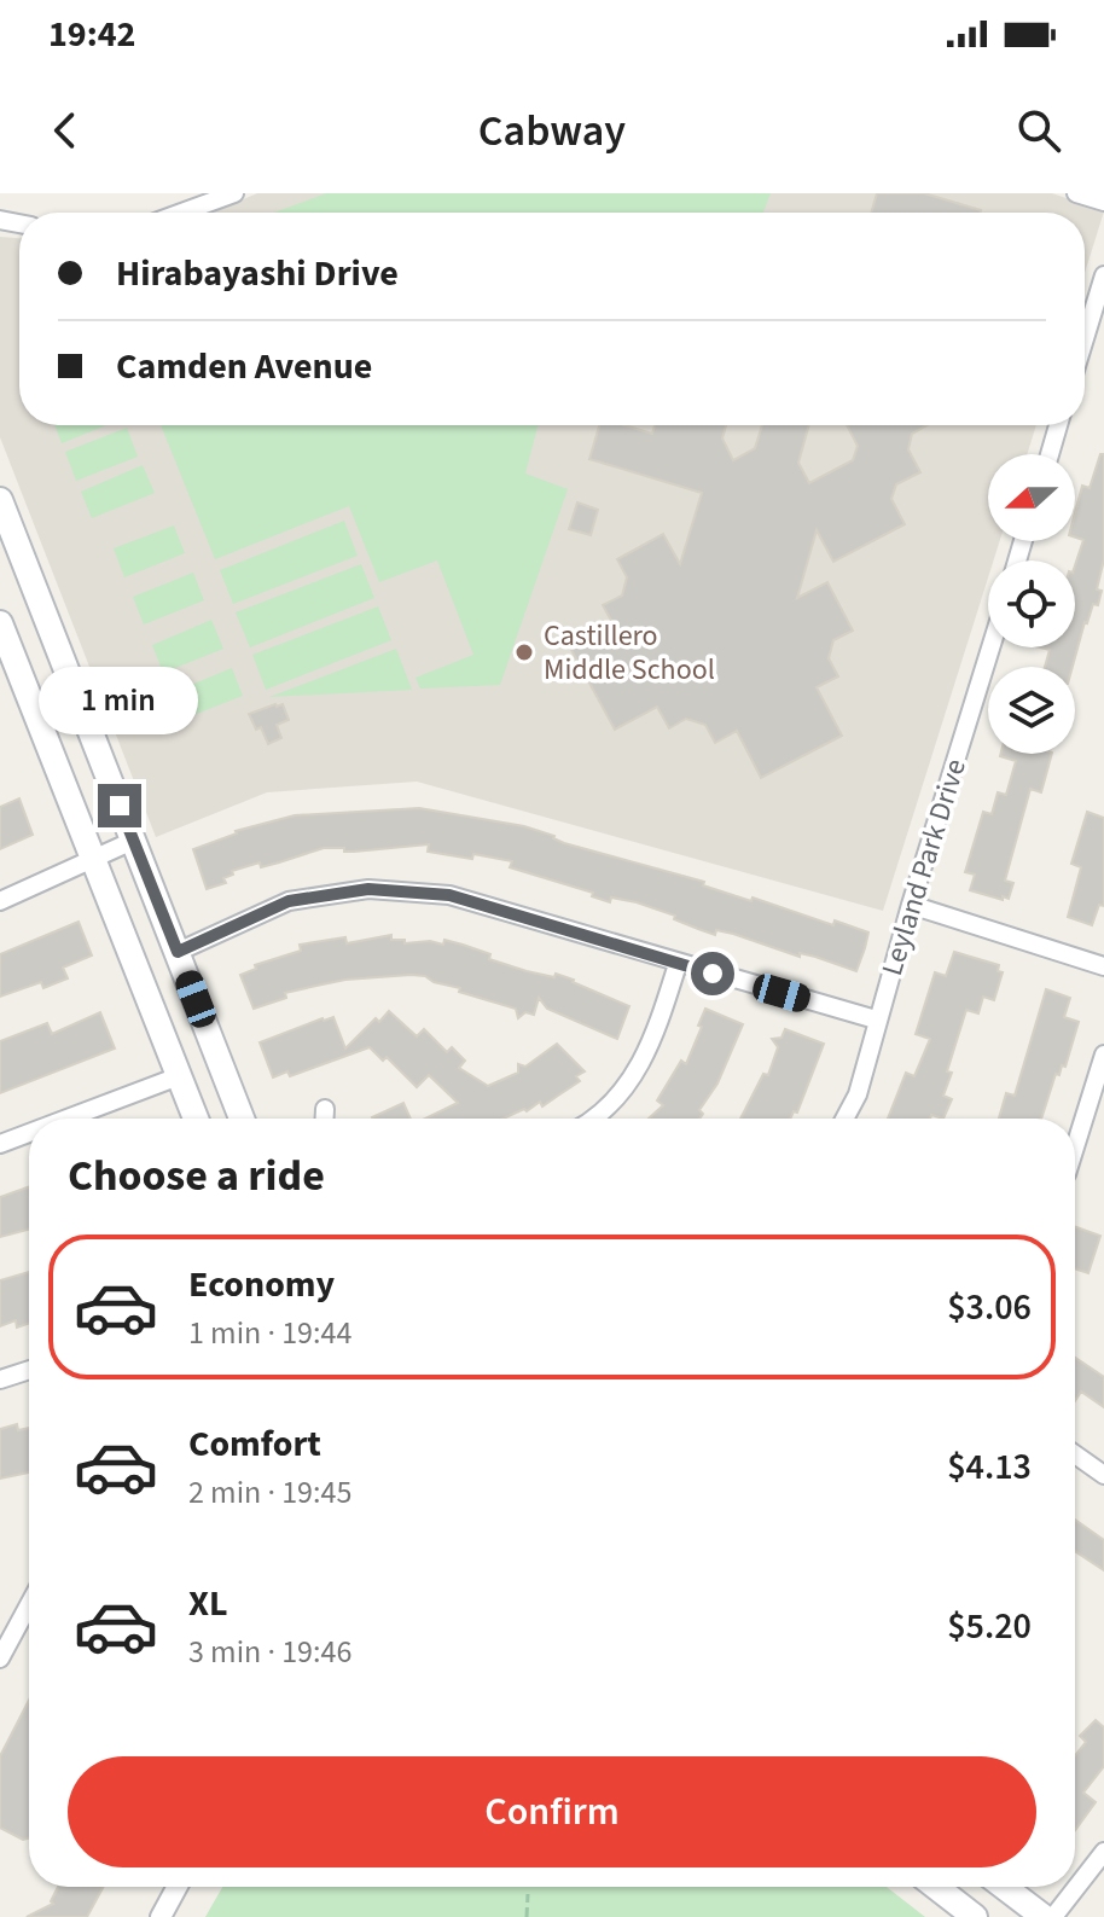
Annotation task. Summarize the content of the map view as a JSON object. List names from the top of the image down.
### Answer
{
  "streets": {
    "street": ["Leyland Park Drive"]
  },
  "places": ["Castillero Middle School"],
  "north": "left",
  "page": {
    "status": "19:42",
    "header": "Cabway",
    "banner": ["Hirabayashi Drive", "Camden Avenue"],
    "bubble": "1 min",
    "heading": "Choose a ride",
    "list": [
      {
        "name": "Economy",
        "note": "1 min · 19:44",
        "value": "$3.06"
      },
      {
        "name": "Comfort",
        "note": "2 min · 19:45",
        "value": "$4.13"
      },
      {
        "name": "XL",
        "note": "3 min · 19:46",
        "value": "$5.20"
      }
    ],
    "buttons": "Confirm"
  }
}
